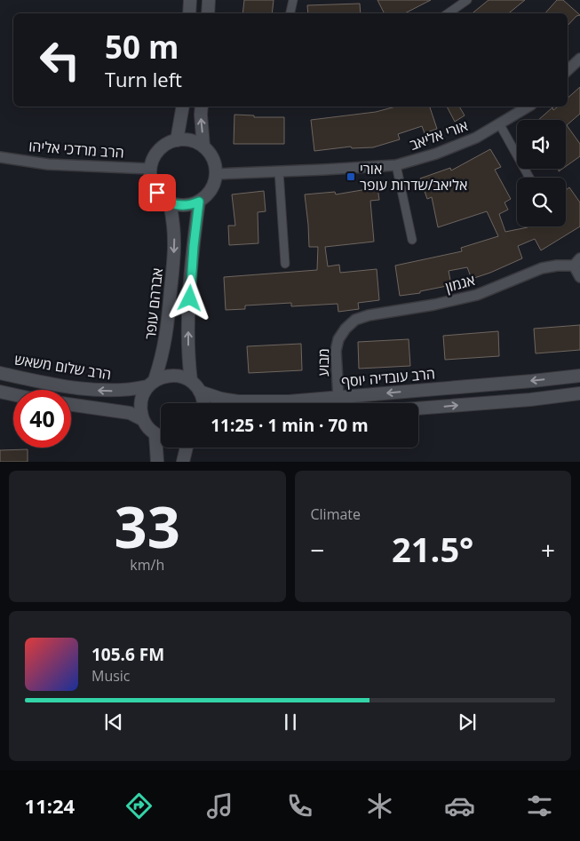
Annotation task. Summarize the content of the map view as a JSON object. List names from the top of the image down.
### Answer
{
  "streets": {
    "street": [
      "אורי אליאב",
      "הרב מרדכי אליהו",
      "אגמון",
      "אברהם עופר",
      "מבוע",
      "הרב שלום משאש",
      "הרב עובדיה יוסף"
    ]
  },
  "crossings": [
    ["אורי אליאב", "הרב מרדכי אליהו"],
    ["אורי אליאב", "אברהם עופר"],
    ["הרב מרדכי אליהו", "אברהם עופר"],
    ["אגמון", "מבוע"],
    ["אברהם עופר", "הרב שלום משאש"],
    ["מבוע", "הרב עובדיה יוסף"]
  ],
  "places": {
    "transit": ["אורי אליאב/שדרות עופר"]
  },
  "page": {
    "turn": ["50 m", "Turn left"],
    "limit": "40",
    "trip": "11:25 · 1 min · 70 m",
    "tile": [
      ["33", "km/h"],
      "Climate"
    ],
    "heat": ["−", "21.5°", "+"],
    "song": ["105.6 FM", "Music"],
    "tabs": "11:24"
  }
}
